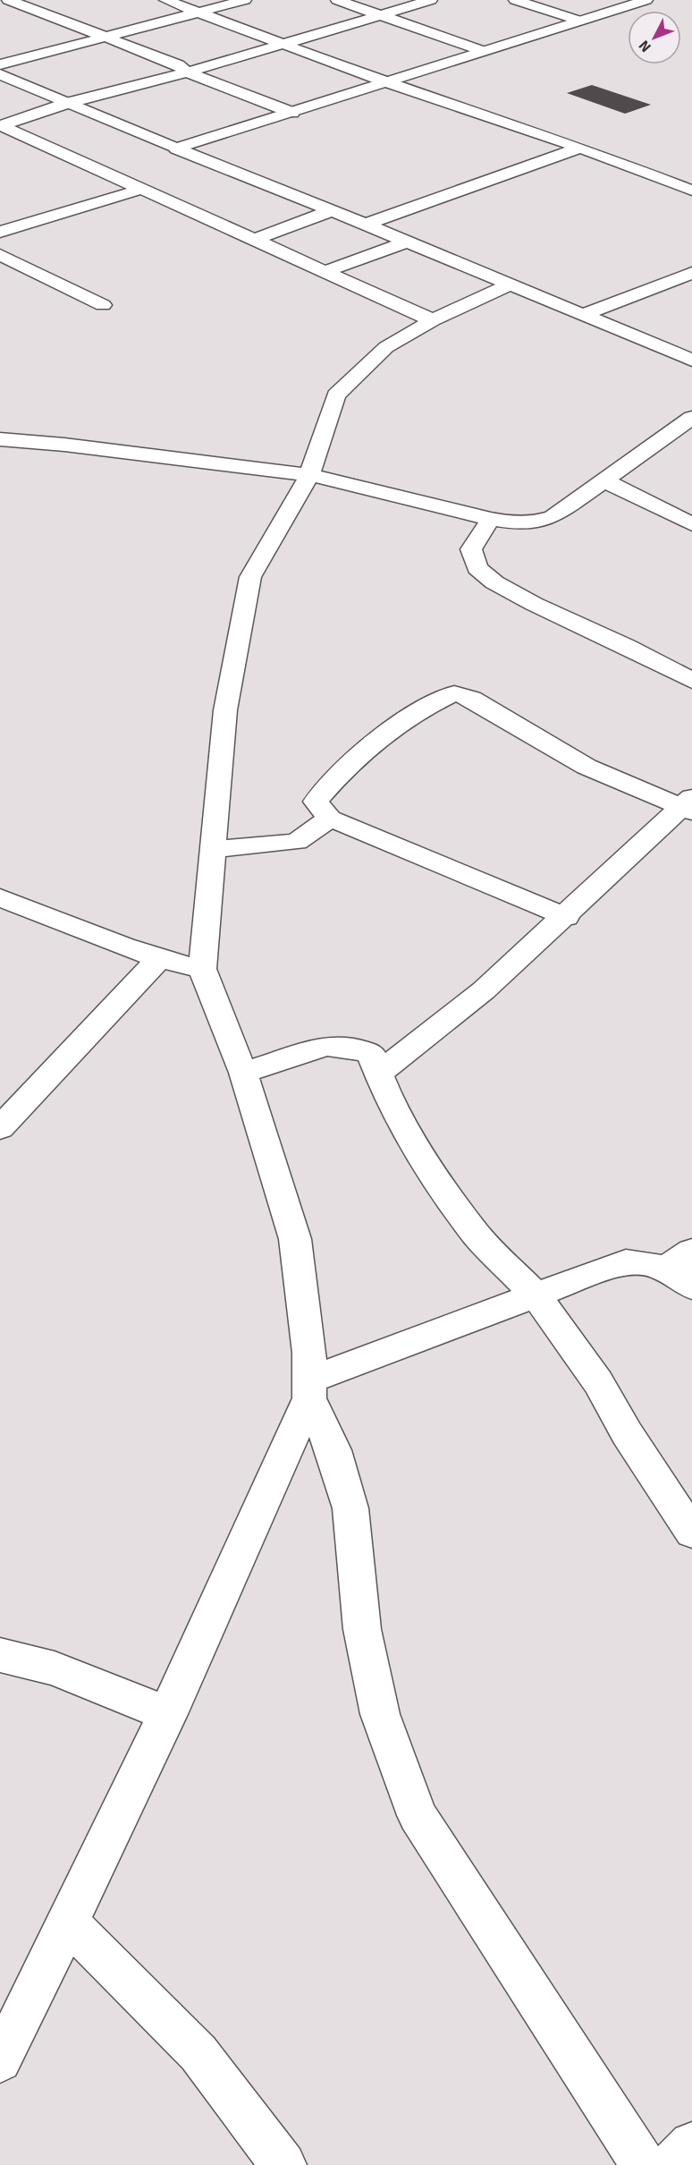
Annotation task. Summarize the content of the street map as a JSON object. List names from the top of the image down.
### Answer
{
  "north": "bottom left"
}
